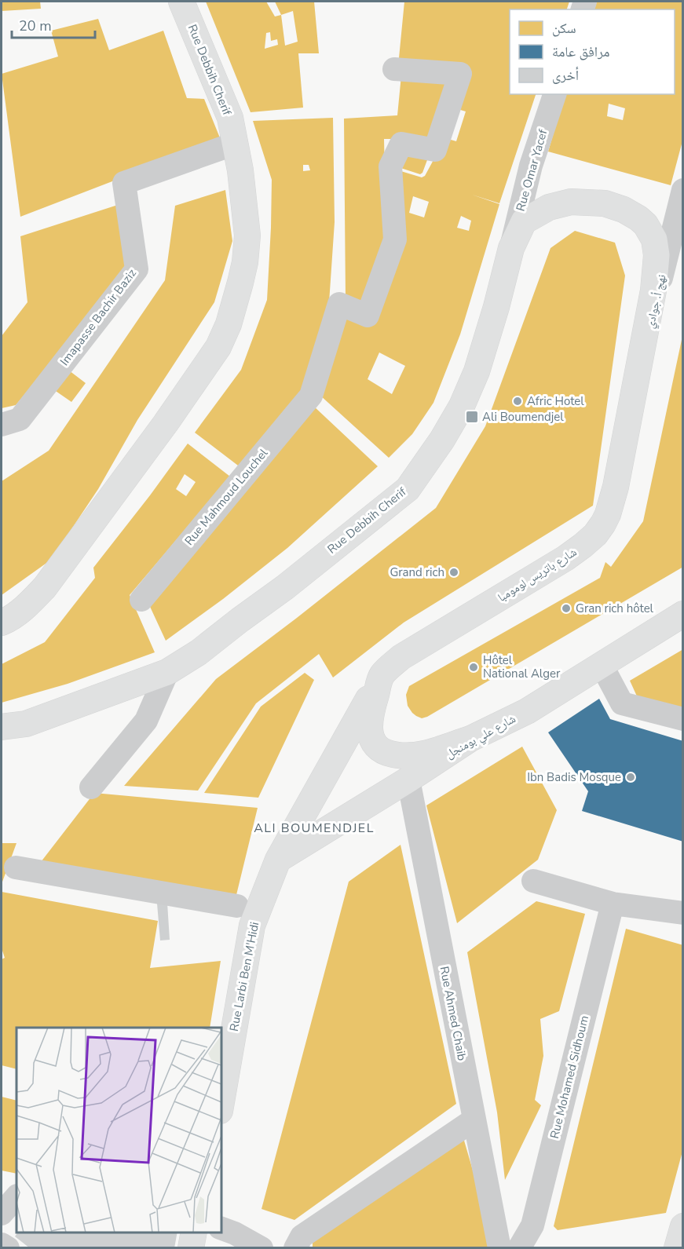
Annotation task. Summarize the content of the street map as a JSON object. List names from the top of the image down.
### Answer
{
  "streets": {
    "street": [
      "Rue Debbih Cherif",
      "Rue Omar Yacef",
      "نهج أ. جوادي",
      "Imapasse Bachir Baziz",
      "Rue Mahmoud Louchel",
      "شارع باتريس لومومبا",
      "شارع علي بومنجل",
      "Rue Larbi Ben M'Hidi",
      "Rue Ahmed Chaib",
      "Rue Mohamed Sidhoum"
    ]
  },
  "crossings": [
    ["Rue Debbih Cherif", "Rue Omar Yacef"],
    ["Rue Debbih Cherif", "Imapasse Bachir Baziz"],
    ["Rue Debbih Cherif", "شارع باتريس لومومبا"],
    ["نهج أ. جوادي", "شارع باتريس لومومبا"],
    ["شارع باتريس لومومبا", "Rue Larbi Ben M'Hidi"],
    ["شارع علي بومنجل", "Rue Larbi Ben M'Hidi"],
    ["شارع علي بومنجل", "Rue Ahmed Chaib"]
  ],
  "districts": ["ALI BOUMENDJEL"],
  "places": {
    "other": [
      "Afric Hotel",
      "Grand rich",
      "Gran rich hôtel",
      "Hôtel National Alger",
      "Ibn Badis Mosque"
    ],
    "transit": ["Ali Boumendjel"]
  },
  "legend": ["سكن", "مرافق عامة", "أخرى"],
  "scale_bar": "20 m"
}
